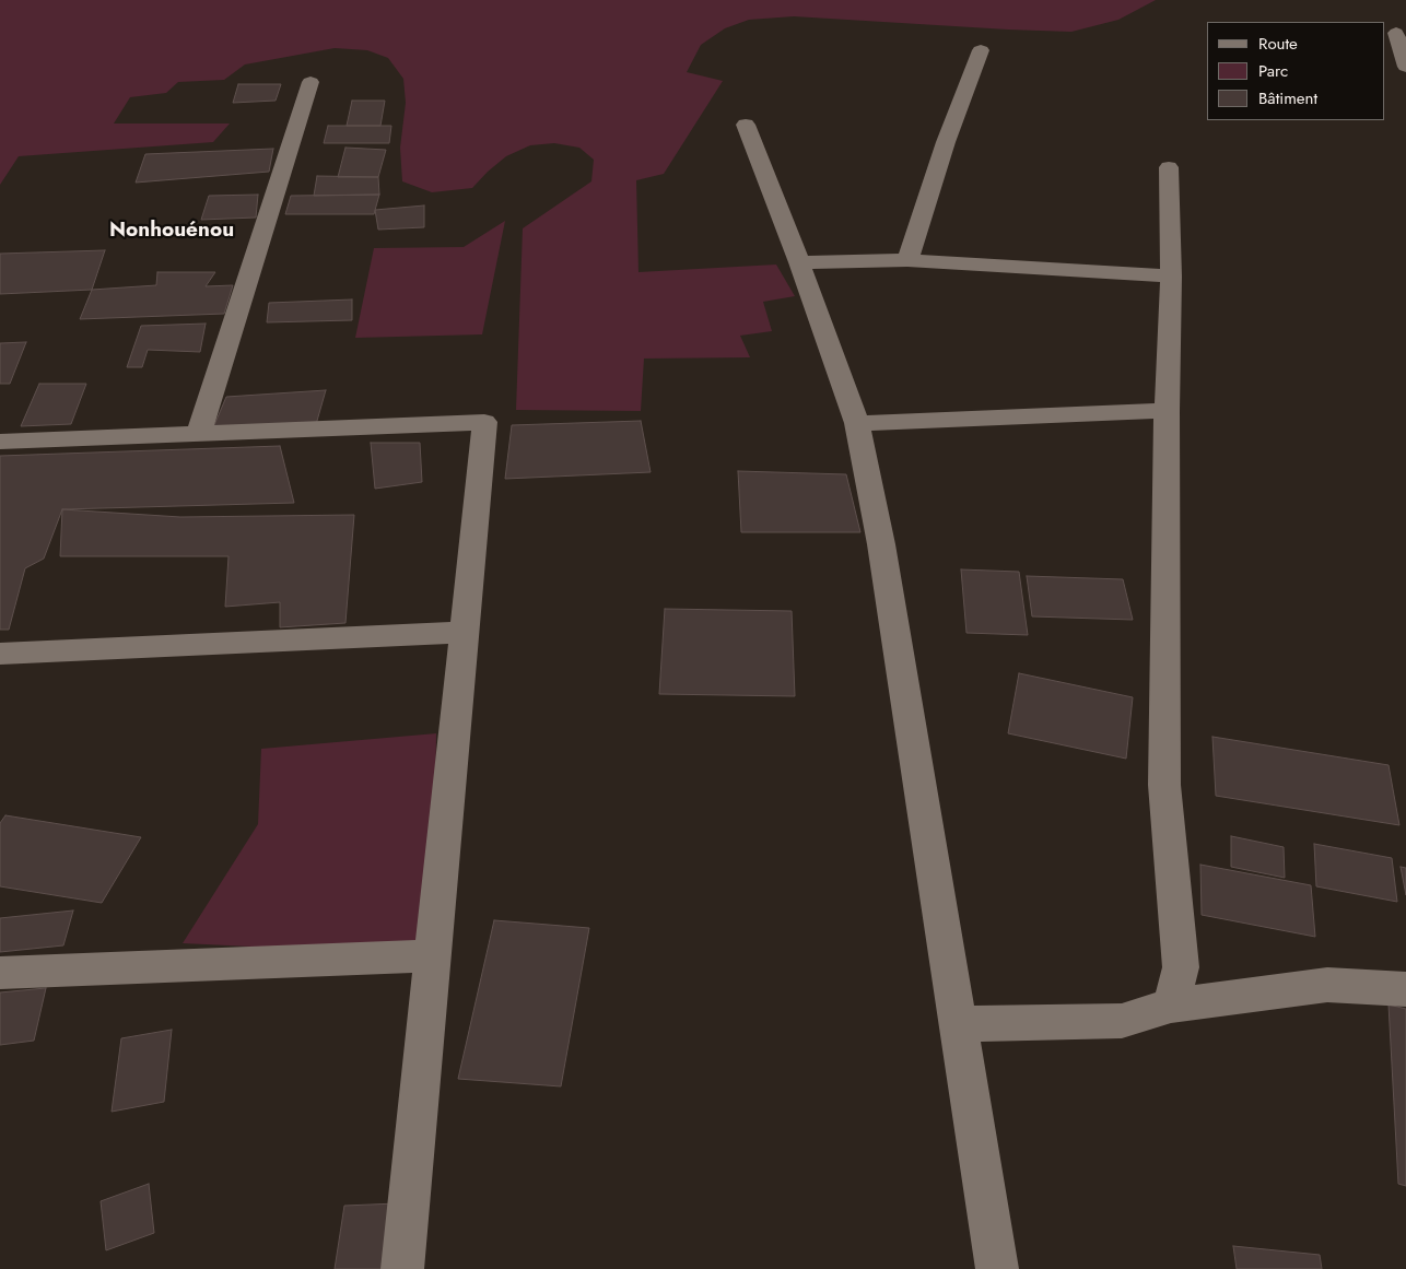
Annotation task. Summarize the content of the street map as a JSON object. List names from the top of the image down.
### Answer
{
  "districts": ["Nonhouénou"],
  "legend": ["Route", "Parc", "Bâtiment"]
}
